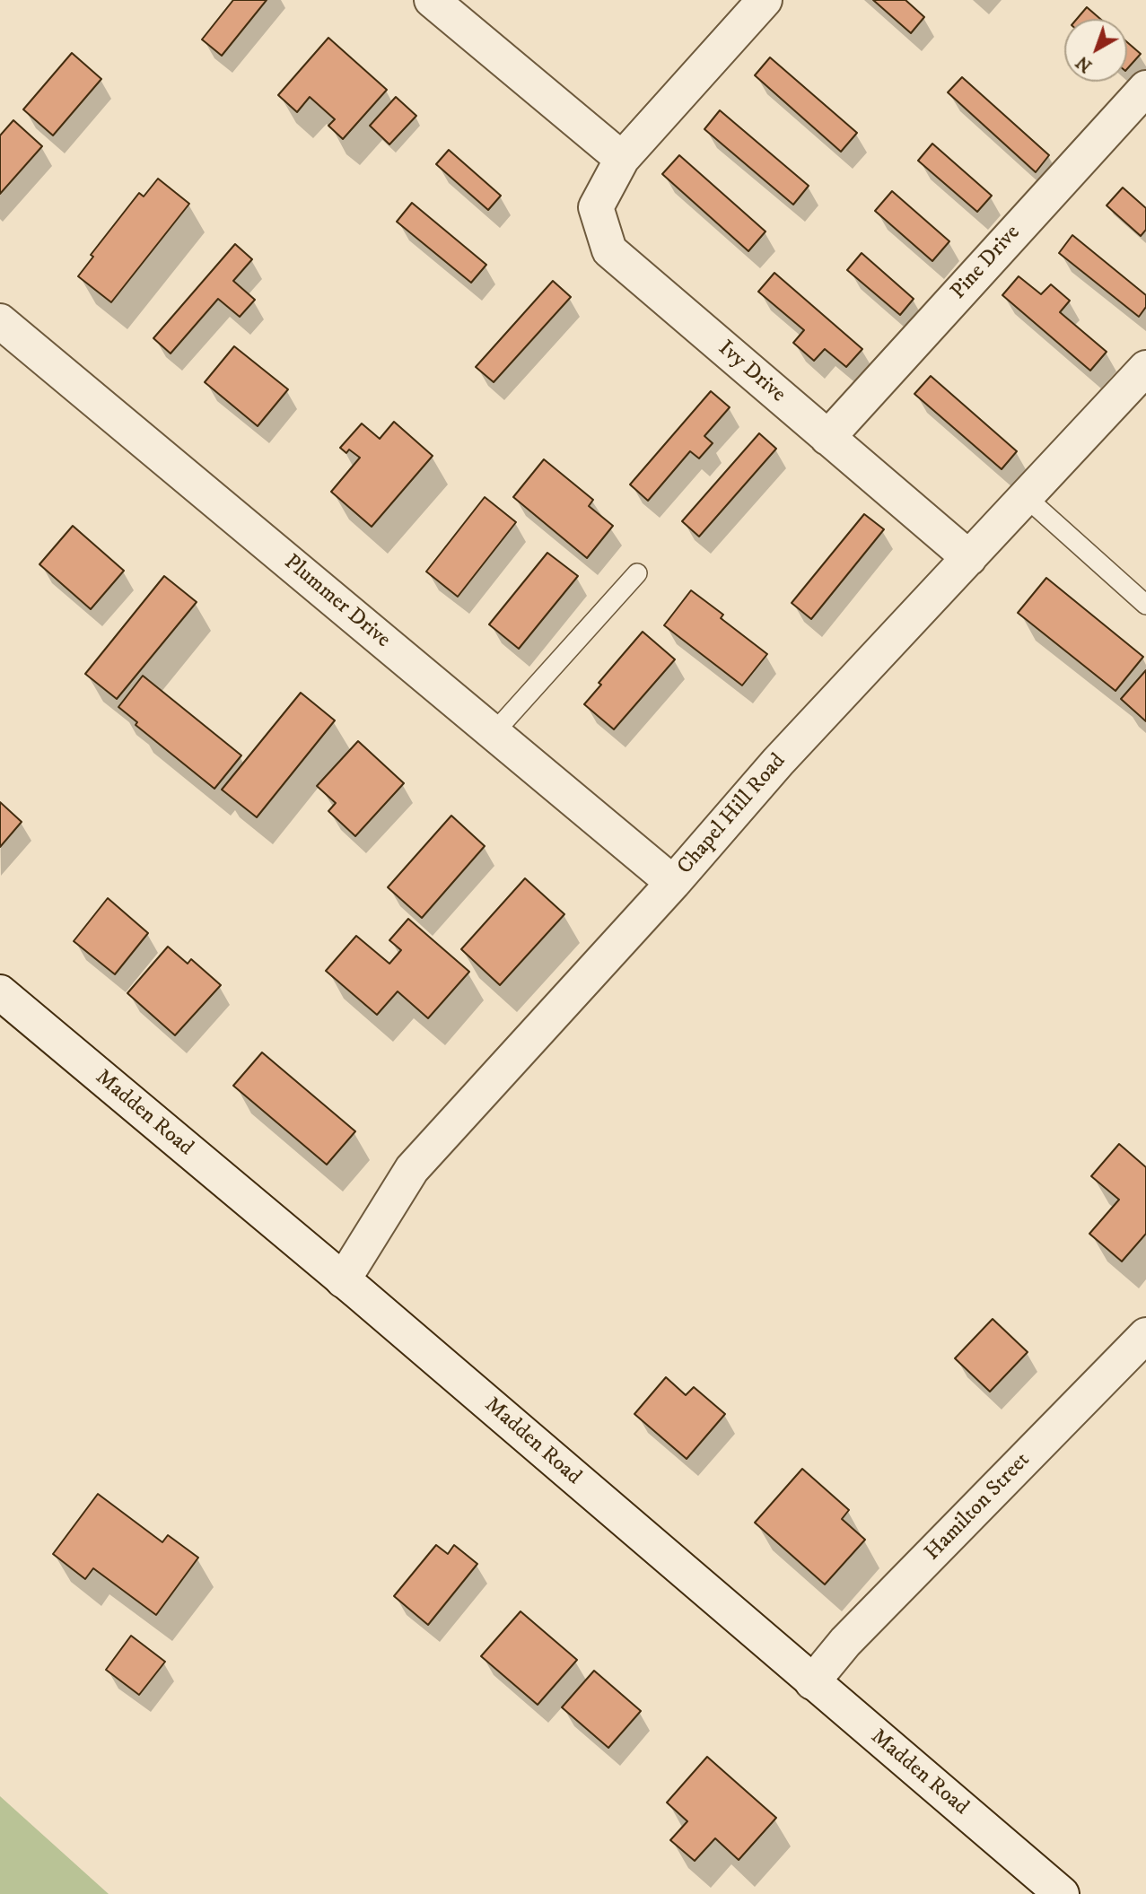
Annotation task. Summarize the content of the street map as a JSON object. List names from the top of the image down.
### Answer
{
  "streets": {
    "street": [
      "Pine Drive",
      "Ivy Drive",
      "Plummer Drive",
      "Chapel Hill Road",
      "Madden Road",
      "Hamilton Street"
    ]
  },
  "crossings": [
    ["Pine Drive", "Ivy Drive"],
    ["Ivy Drive", "Chapel Hill Road"],
    ["Plummer Drive", "Chapel Hill Road"],
    ["Chapel Hill Road", "Madden Road"],
    ["Madden Road", "Hamilton Street"]
  ],
  "north": "bottom left"
}
